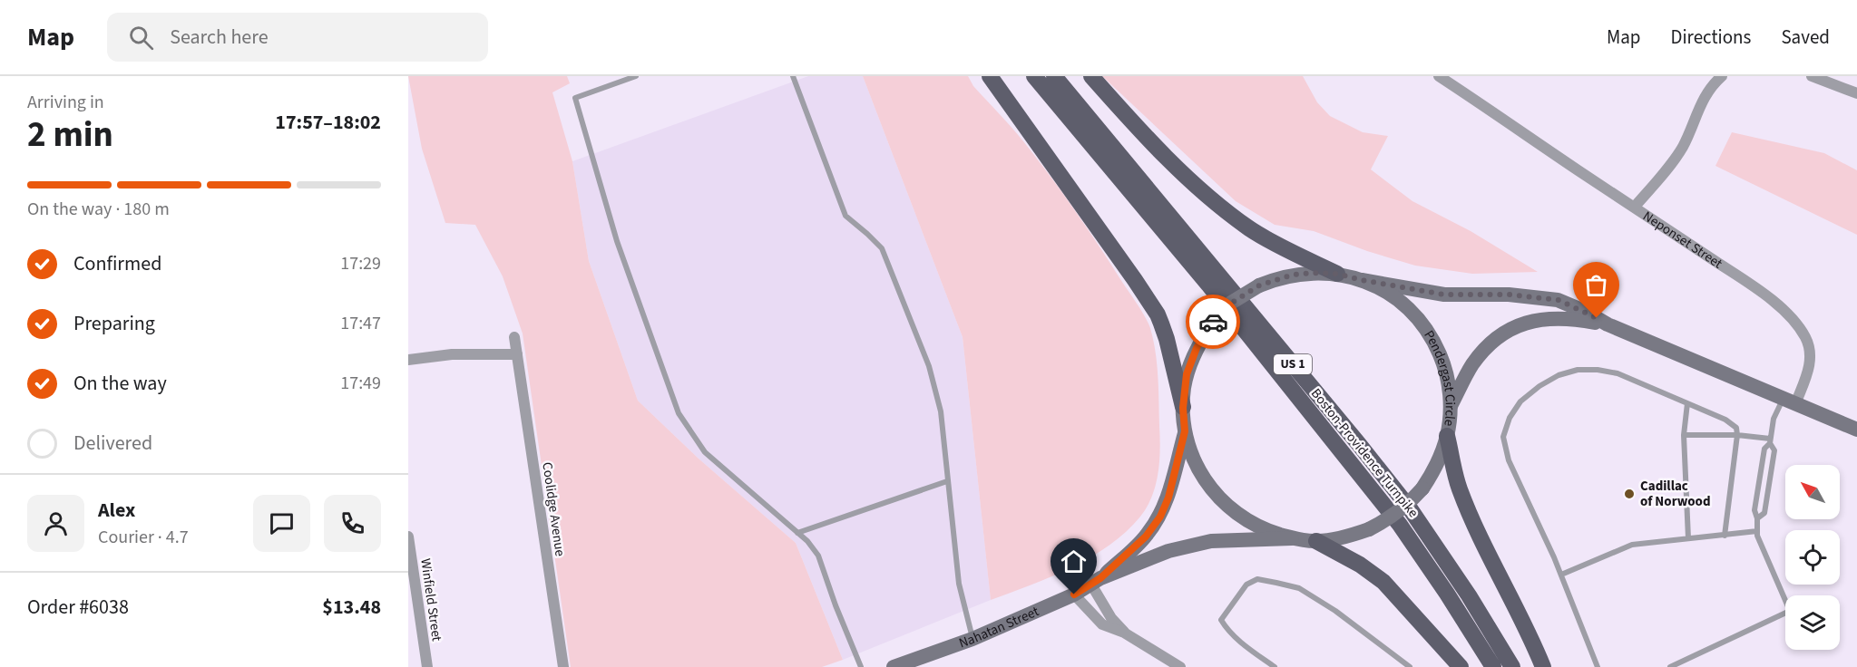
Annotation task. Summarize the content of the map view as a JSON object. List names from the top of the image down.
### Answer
{
  "streets": {
    "main road": [
      "US 1",
      "Pendergast Circle",
      "Boston-Providence Turnpike",
      "Nahatan Street"
    ],
    "street": ["Neponset Street", "Coolidge Avenue", "Winfield Street"]
  },
  "crossings": [
    ["Pendergast Circle", "Nahatan Street"]
  ],
  "places": ["Cadillac of Norwood"],
  "north": "top left",
  "page": {
    "header": "Map",
    "search": "Search here",
    "nav": ["Map", "Directions", "Saved"],
    "heading": ["2 min", "Arriving in", "17:57–18:02"],
    "panel": [
      "Alex",
      "Courier · 4.7",
      "Order #6038",
      "$13.48"
    ],
    "bar": "On the way · 180 m",
    "list": [
      ["Confirmed", "17:29"],
      ["Preparing", "17:47"],
      ["On the way", "17:49"],
      "Delivered"
    ]
  }
}
